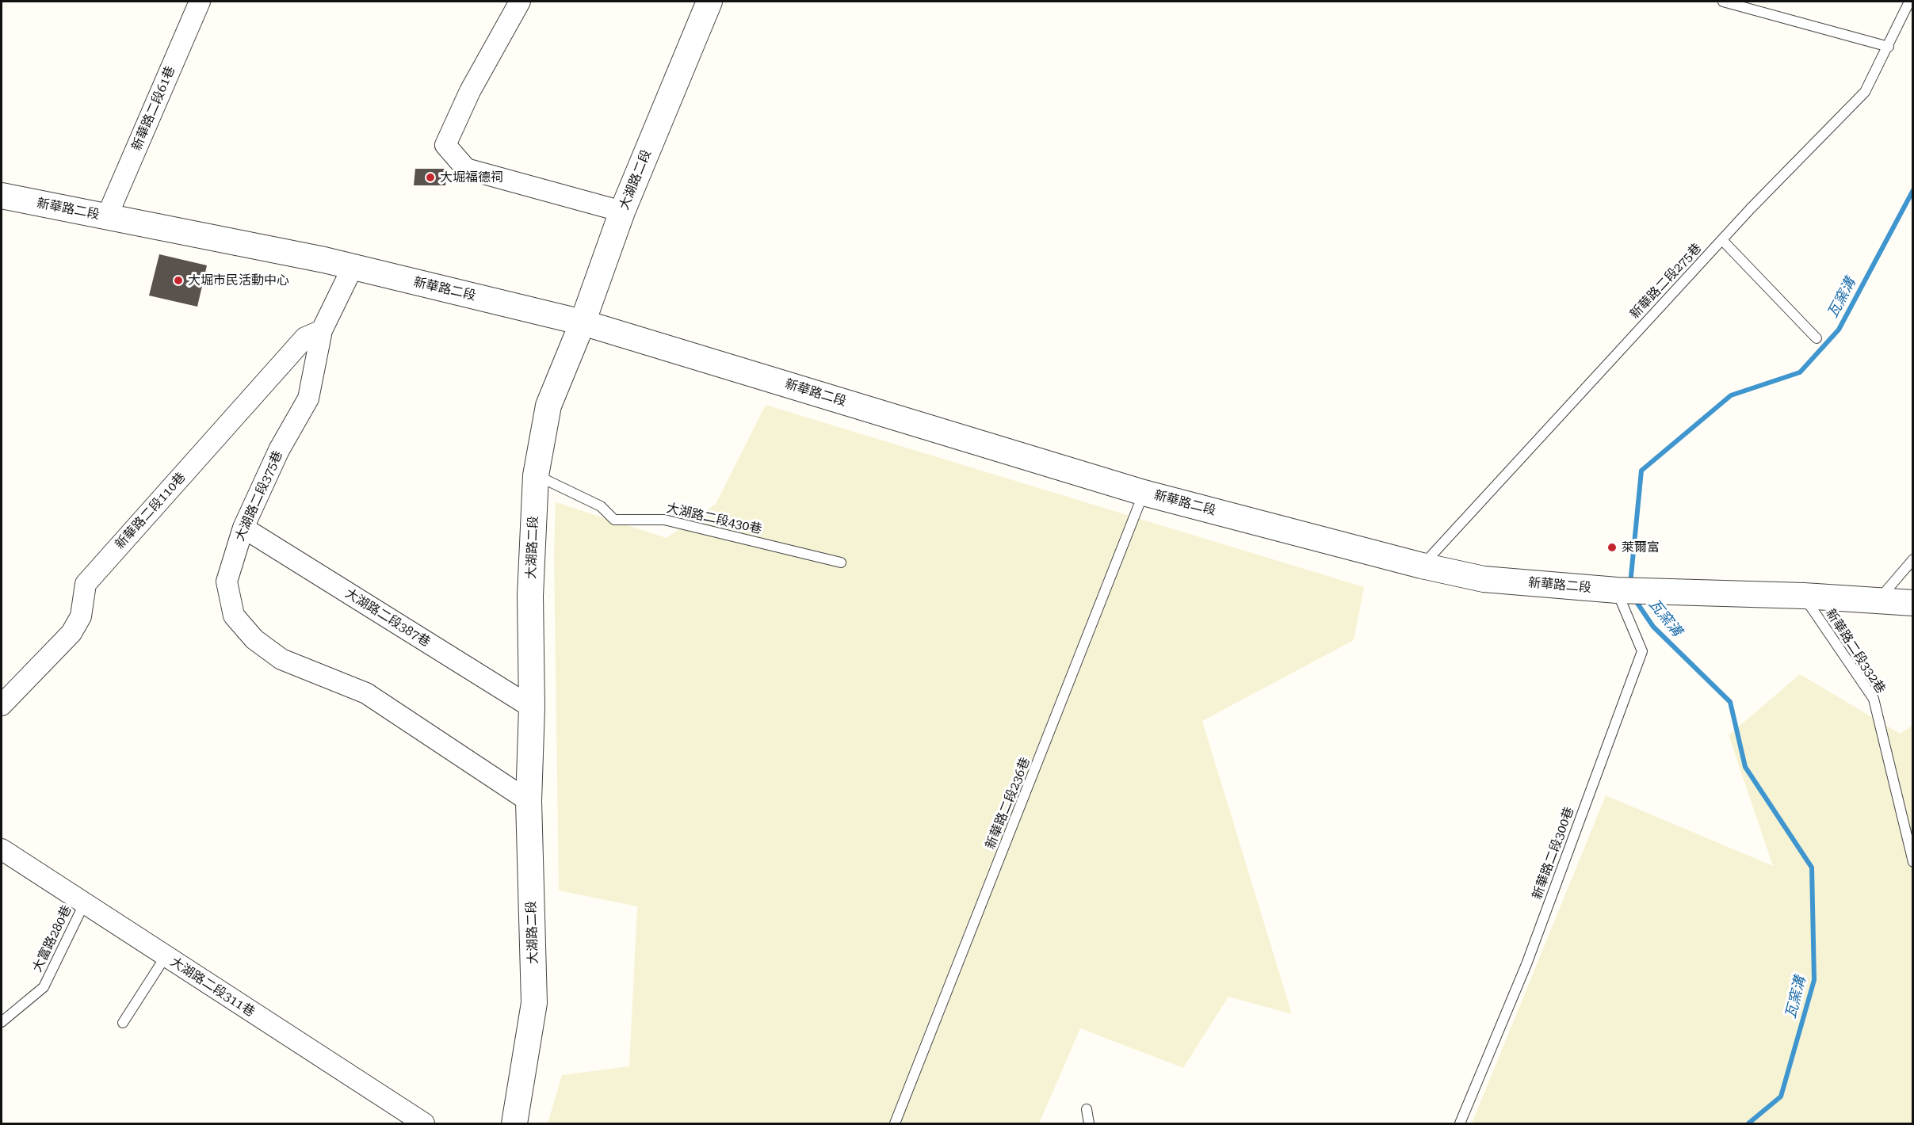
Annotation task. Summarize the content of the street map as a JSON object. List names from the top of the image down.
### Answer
{
  "streets": {
    "street": [
      "新華路二段61巷",
      "大湖路二段",
      "新華路二段",
      "大湖路二段375巷",
      "新華路二段110巷",
      "大湖路二段387巷",
      "大湖路二段311巷"
    ],
    "lane": [
      "新華路二段275巷",
      "大湖路二段430巷",
      "新華路二段332巷",
      "新華路二段236巷",
      "新華路二段300巷",
      "大富路280巷"
    ]
  },
  "crossings": [
    ["新華路二段61巷", "新華路二段"],
    ["大湖路二段", "新華路二段"],
    ["大湖路二段", "大湖路二段375巷"],
    ["大湖路二段", "大湖路二段430巷"],
    ["大湖路二段", "大湖路二段387巷"],
    ["新華路二段", "新華路二段275巷"],
    ["新華路二段", "大湖路二段375巷"],
    ["新華路二段", "新華路二段332巷"],
    ["新華路二段", "新華路二段236巷"],
    ["新華路二段", "新華路二段300巷"],
    ["大湖路二段375巷", "新華路二段110巷"],
    ["大湖路二段375巷", "大湖路二段387巷"],
    ["大富路280巷", "大湖路二段311巷"]
  ],
  "water": ["瓦窯溝"],
  "places": ["大堀福德祠", "大堀市民活動中心", "萊爾富"]
}
